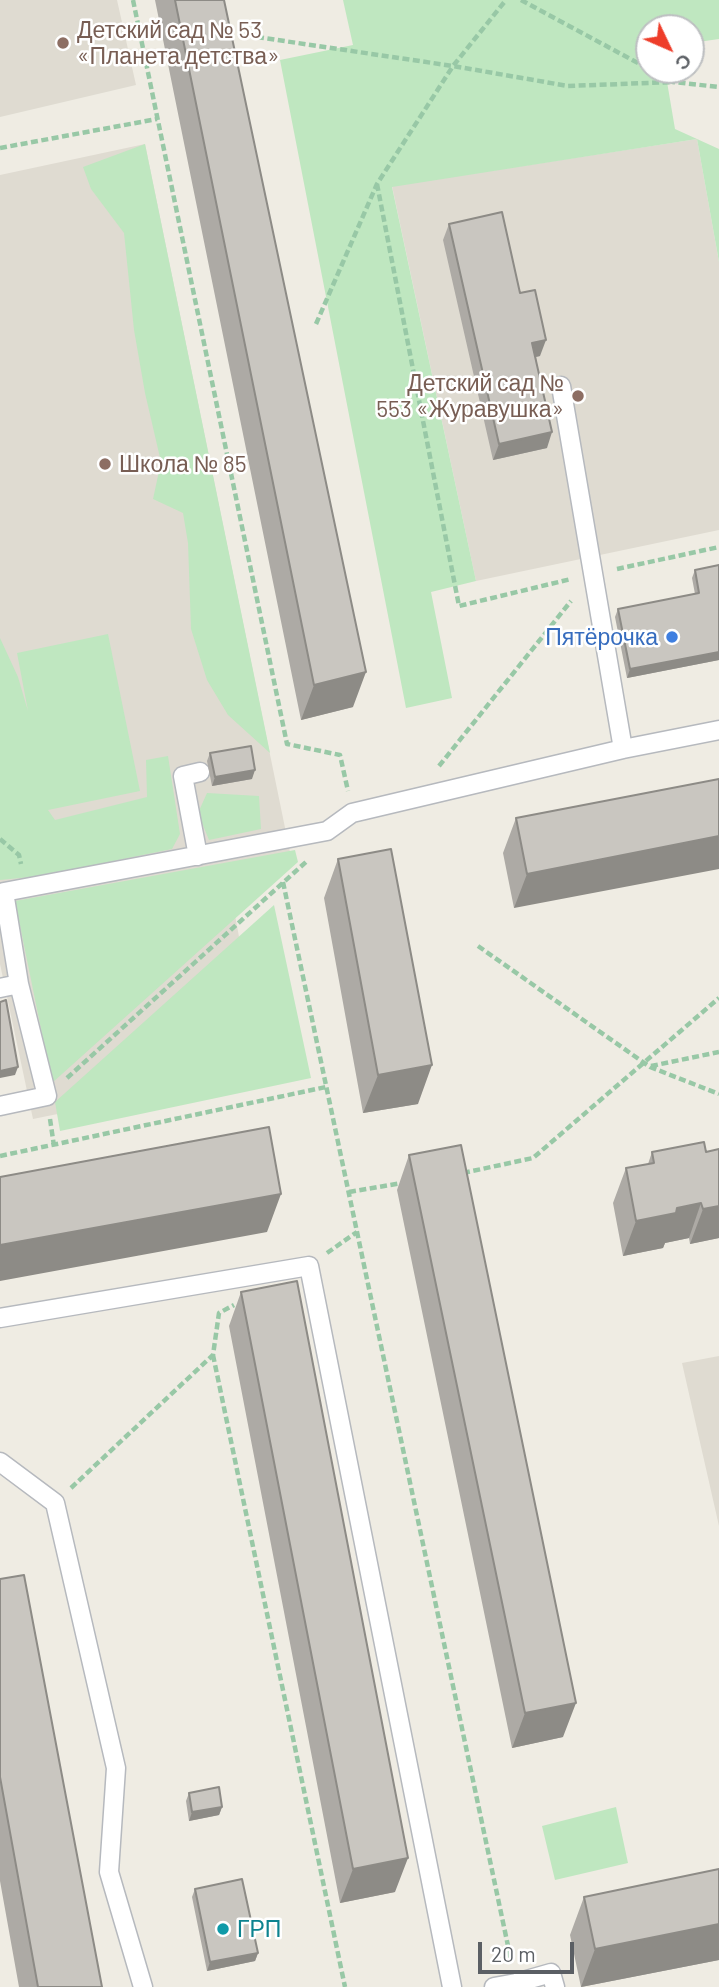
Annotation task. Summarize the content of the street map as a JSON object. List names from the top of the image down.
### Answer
{
  "places": [
    "Детский сад № 53 «Планета детства»",
    "Детский сад № 553 «Журавушка»",
    "Школа № 85",
    "Пятёрочка",
    "ГРП"
  ],
  "scale_bar": "20 m",
  "north": "bottom right"
}
